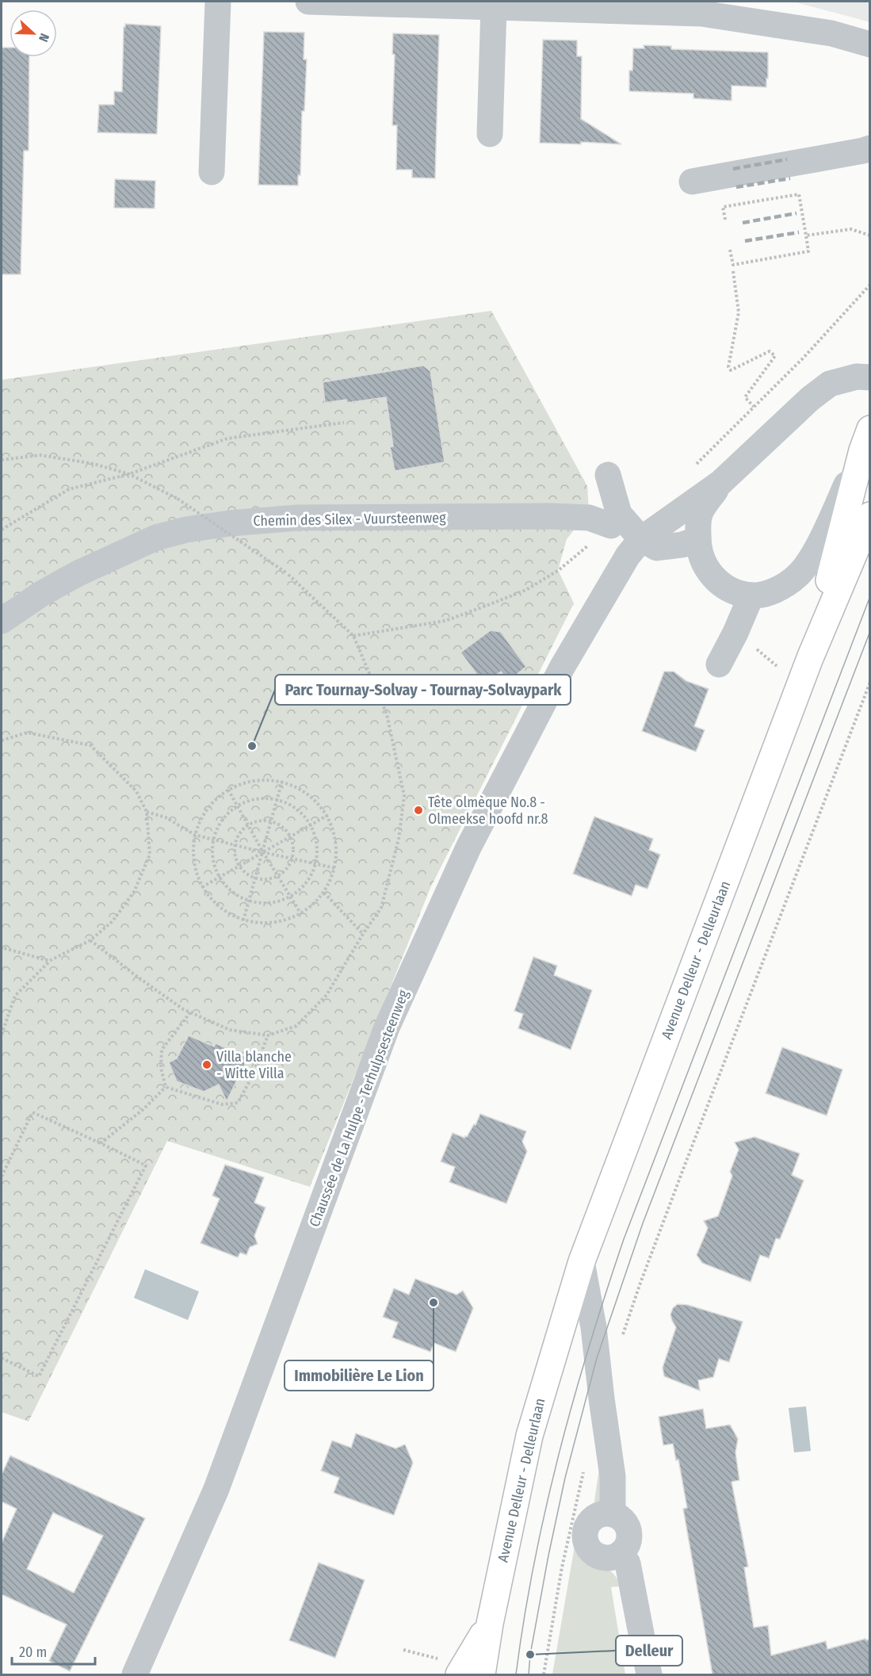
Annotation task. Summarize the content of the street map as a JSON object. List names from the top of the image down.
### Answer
{
  "streets": {
    "main road": ["Avenue Delleur - Delleurlaan"],
    "street": ["Chemin des Silex - Vuursteenweg", "Chaussée de La Hulpe - Terhulpsesteenweg"]
  },
  "crossings": [
    ["Chemin des Silex - Vuursteenweg", "Chaussée de La Hulpe - Terhulpsesteenweg"]
  ],
  "places": [
    "Parc Tournay-Solvay - Tournay-Solvaypark",
    "Tête olmèque No.8 - Olmeekse hoofd nr.8",
    "Villa blanche - Witte Villa",
    "Immobilière Le Lion",
    "Delleur"
  ],
  "scale_bar": "20 m",
  "north": "right"
}
